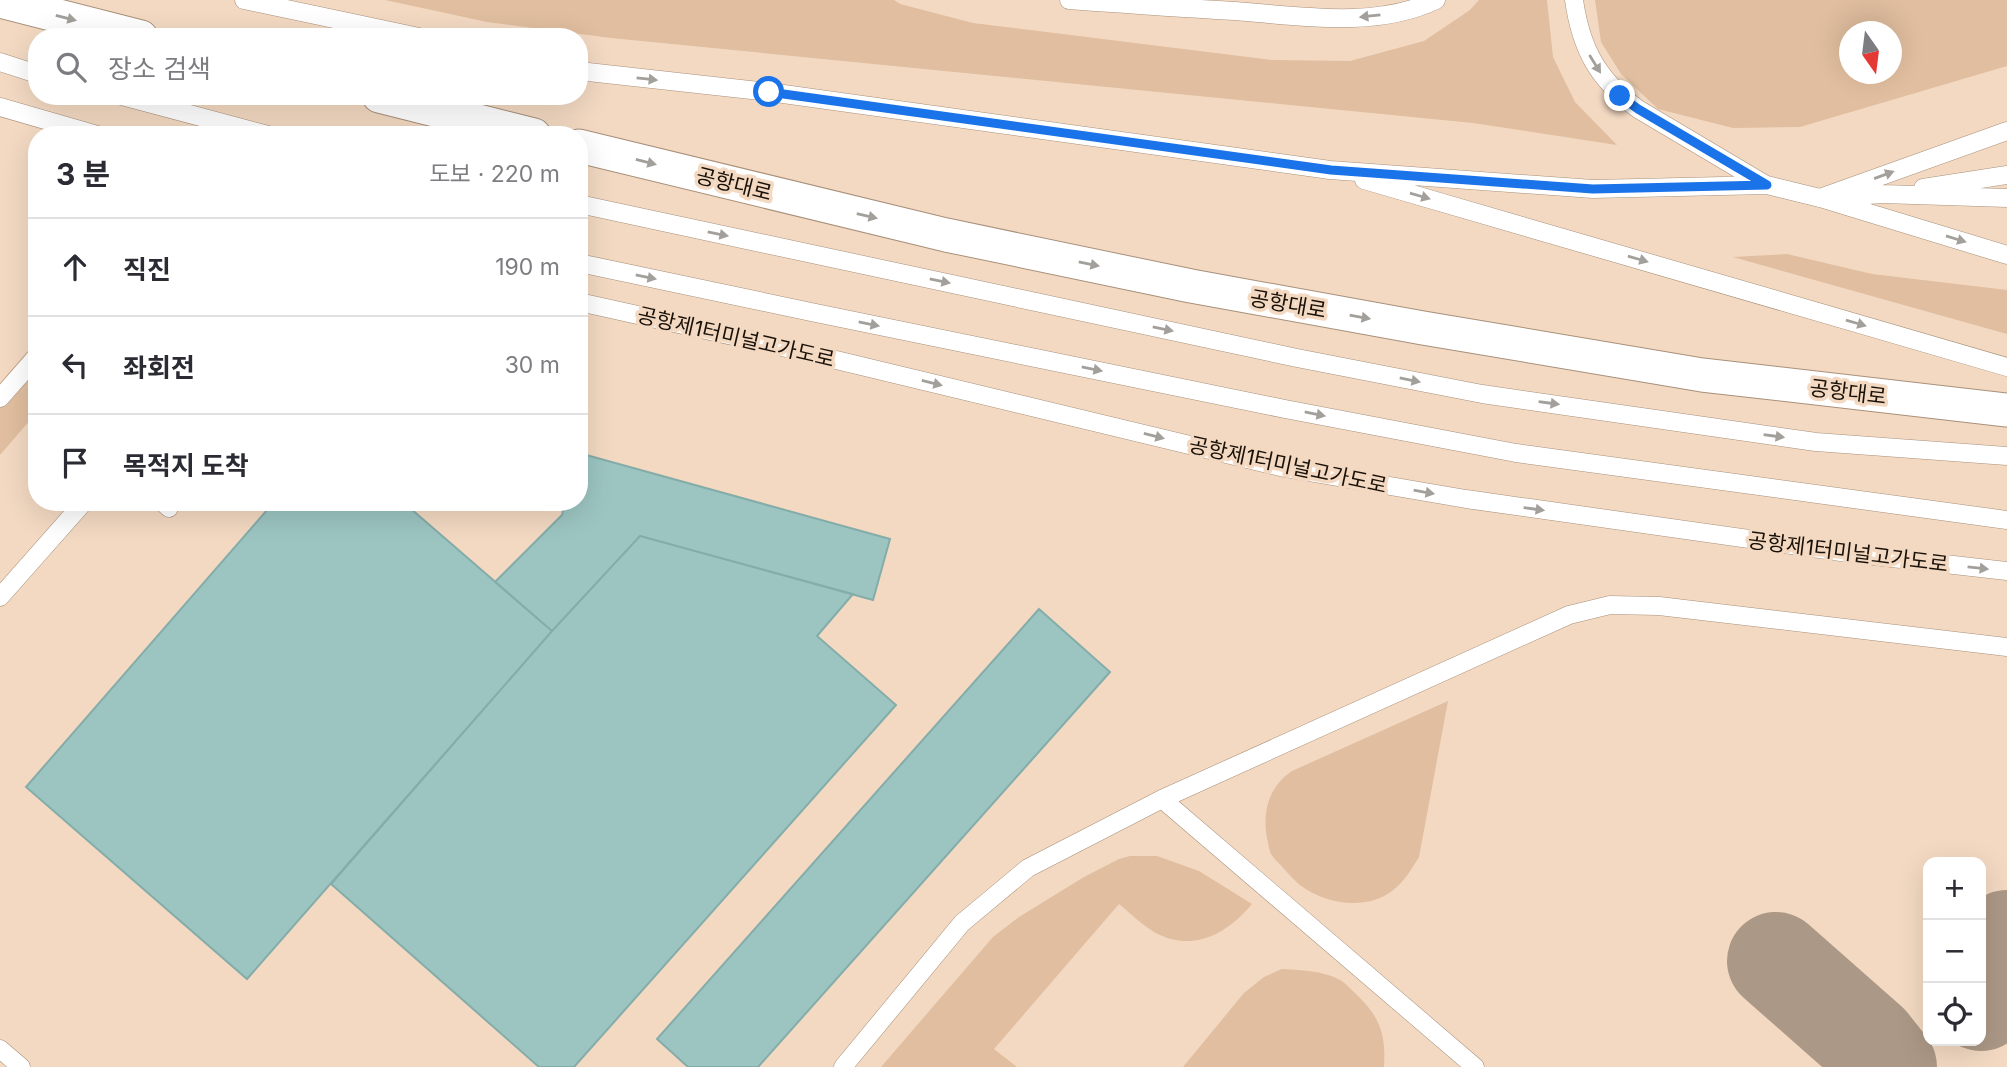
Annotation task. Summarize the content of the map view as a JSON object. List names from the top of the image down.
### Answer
{
  "streets": {
    "street": ["공항대로"],
    "lane": ["공항제1터미널고가도로"]
  },
  "one_way": ["공항대로"],
  "north": "bottom",
  "page": {
    "search": "장소 검색",
    "heading": ["3 분", "도보 · 220 m"],
    "list": [
      ["직진", "190 m"],
      ["좌회전", "30 m"],
      "목적지 도착"
    ],
    "map_buttons": ["+", "−"]
  }
}
